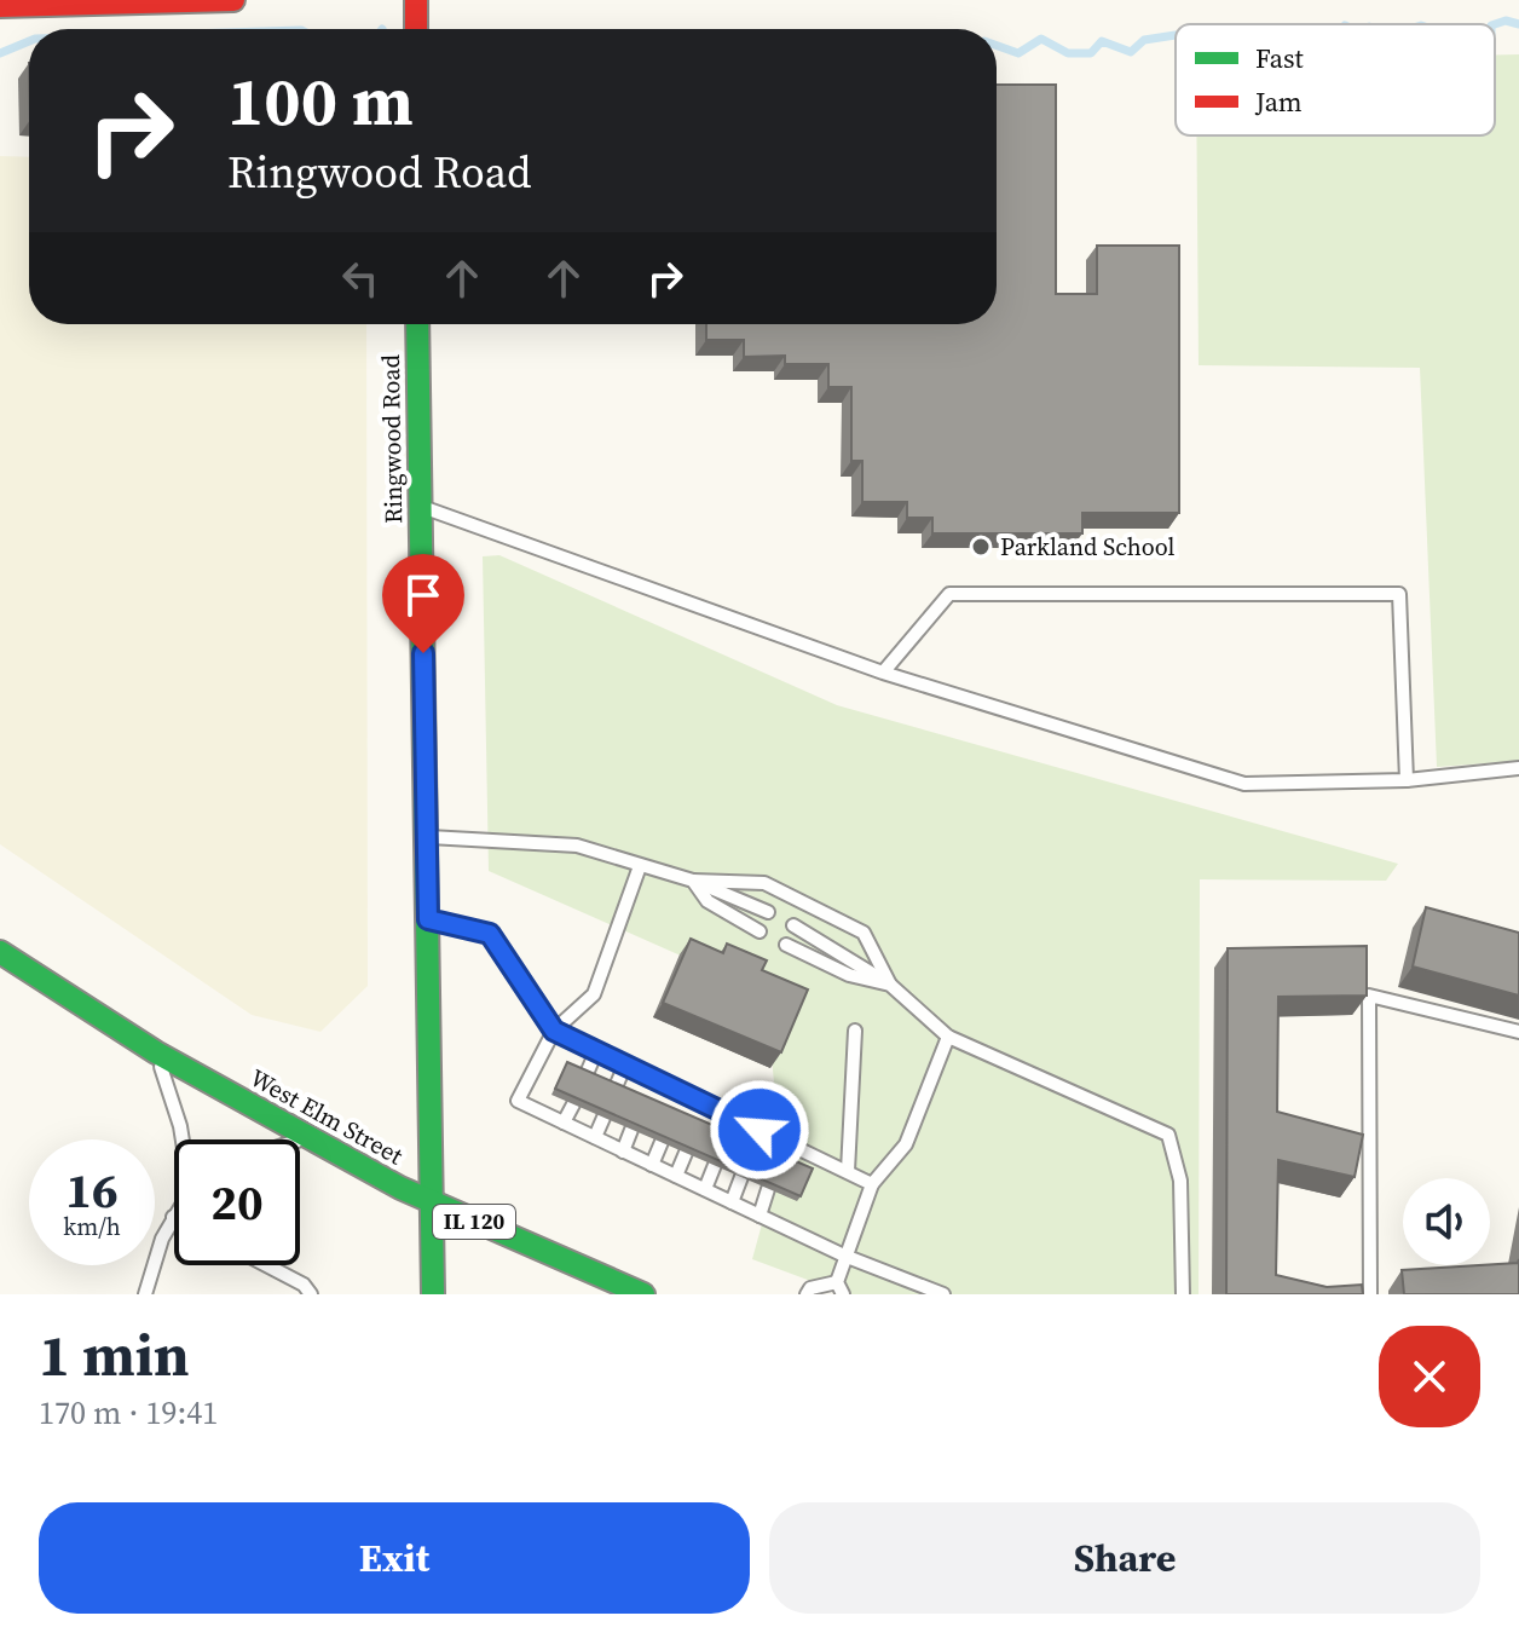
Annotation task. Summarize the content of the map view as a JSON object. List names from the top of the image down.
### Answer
{
  "streets": {
    "street": ["Ringwood Road", "West Elm Street", "IL 120"]
  },
  "crossings": [
    ["Ringwood Road", "West Elm Street"]
  ],
  "places": ["Parkland School"],
  "legend": ["Fast", "Jam"],
  "page": {
    "turn": ["100 m", "Ringwood Road"],
    "speed": "16 km/h",
    "limit": "20",
    "heading": ["1 min", "170 m · 19:41"],
    "buttons": ["Exit", "Share"]
  }
}
